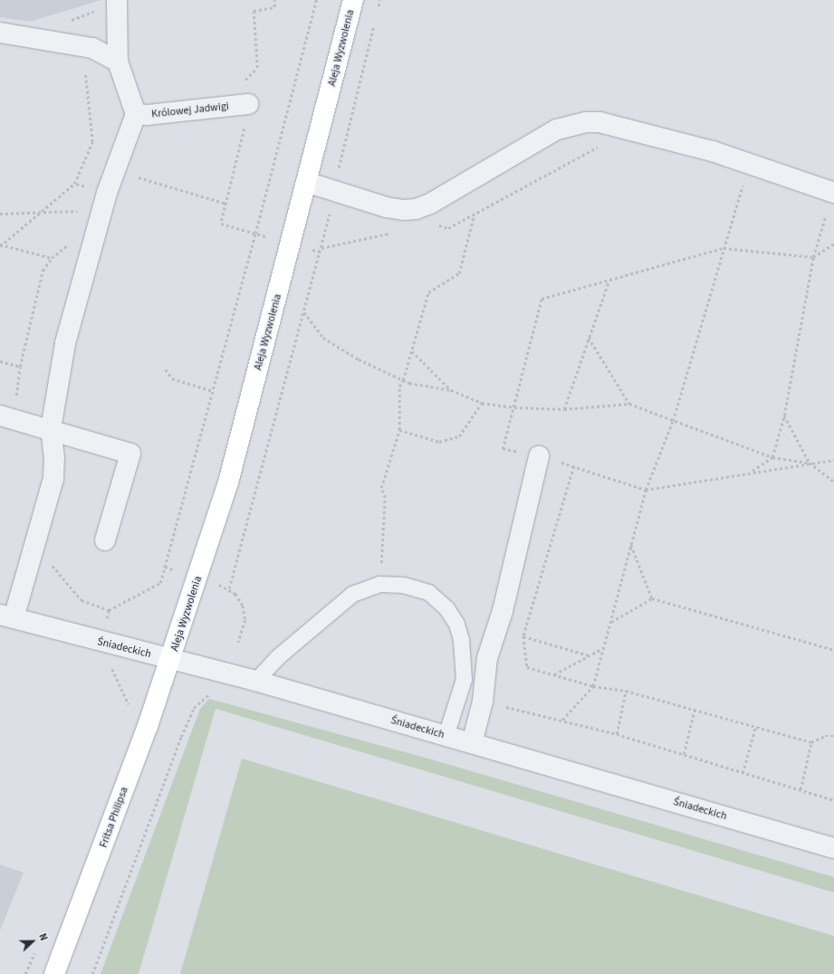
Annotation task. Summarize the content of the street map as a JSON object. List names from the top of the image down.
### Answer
{
  "streets": {
    "street": [
      "Aleja Wyzwolenia",
      "Królowej Jadwigi",
      "Śniadeckich",
      "Fritsa Philipsa"
    ]
  },
  "crossings": [
    ["Aleja Wyzwolenia", "Śniadeckich"],
    ["Aleja Wyzwolenia", "Fritsa Philipsa"],
    ["Śniadeckich", "Fritsa Philipsa"]
  ],
  "north": "right"
}
